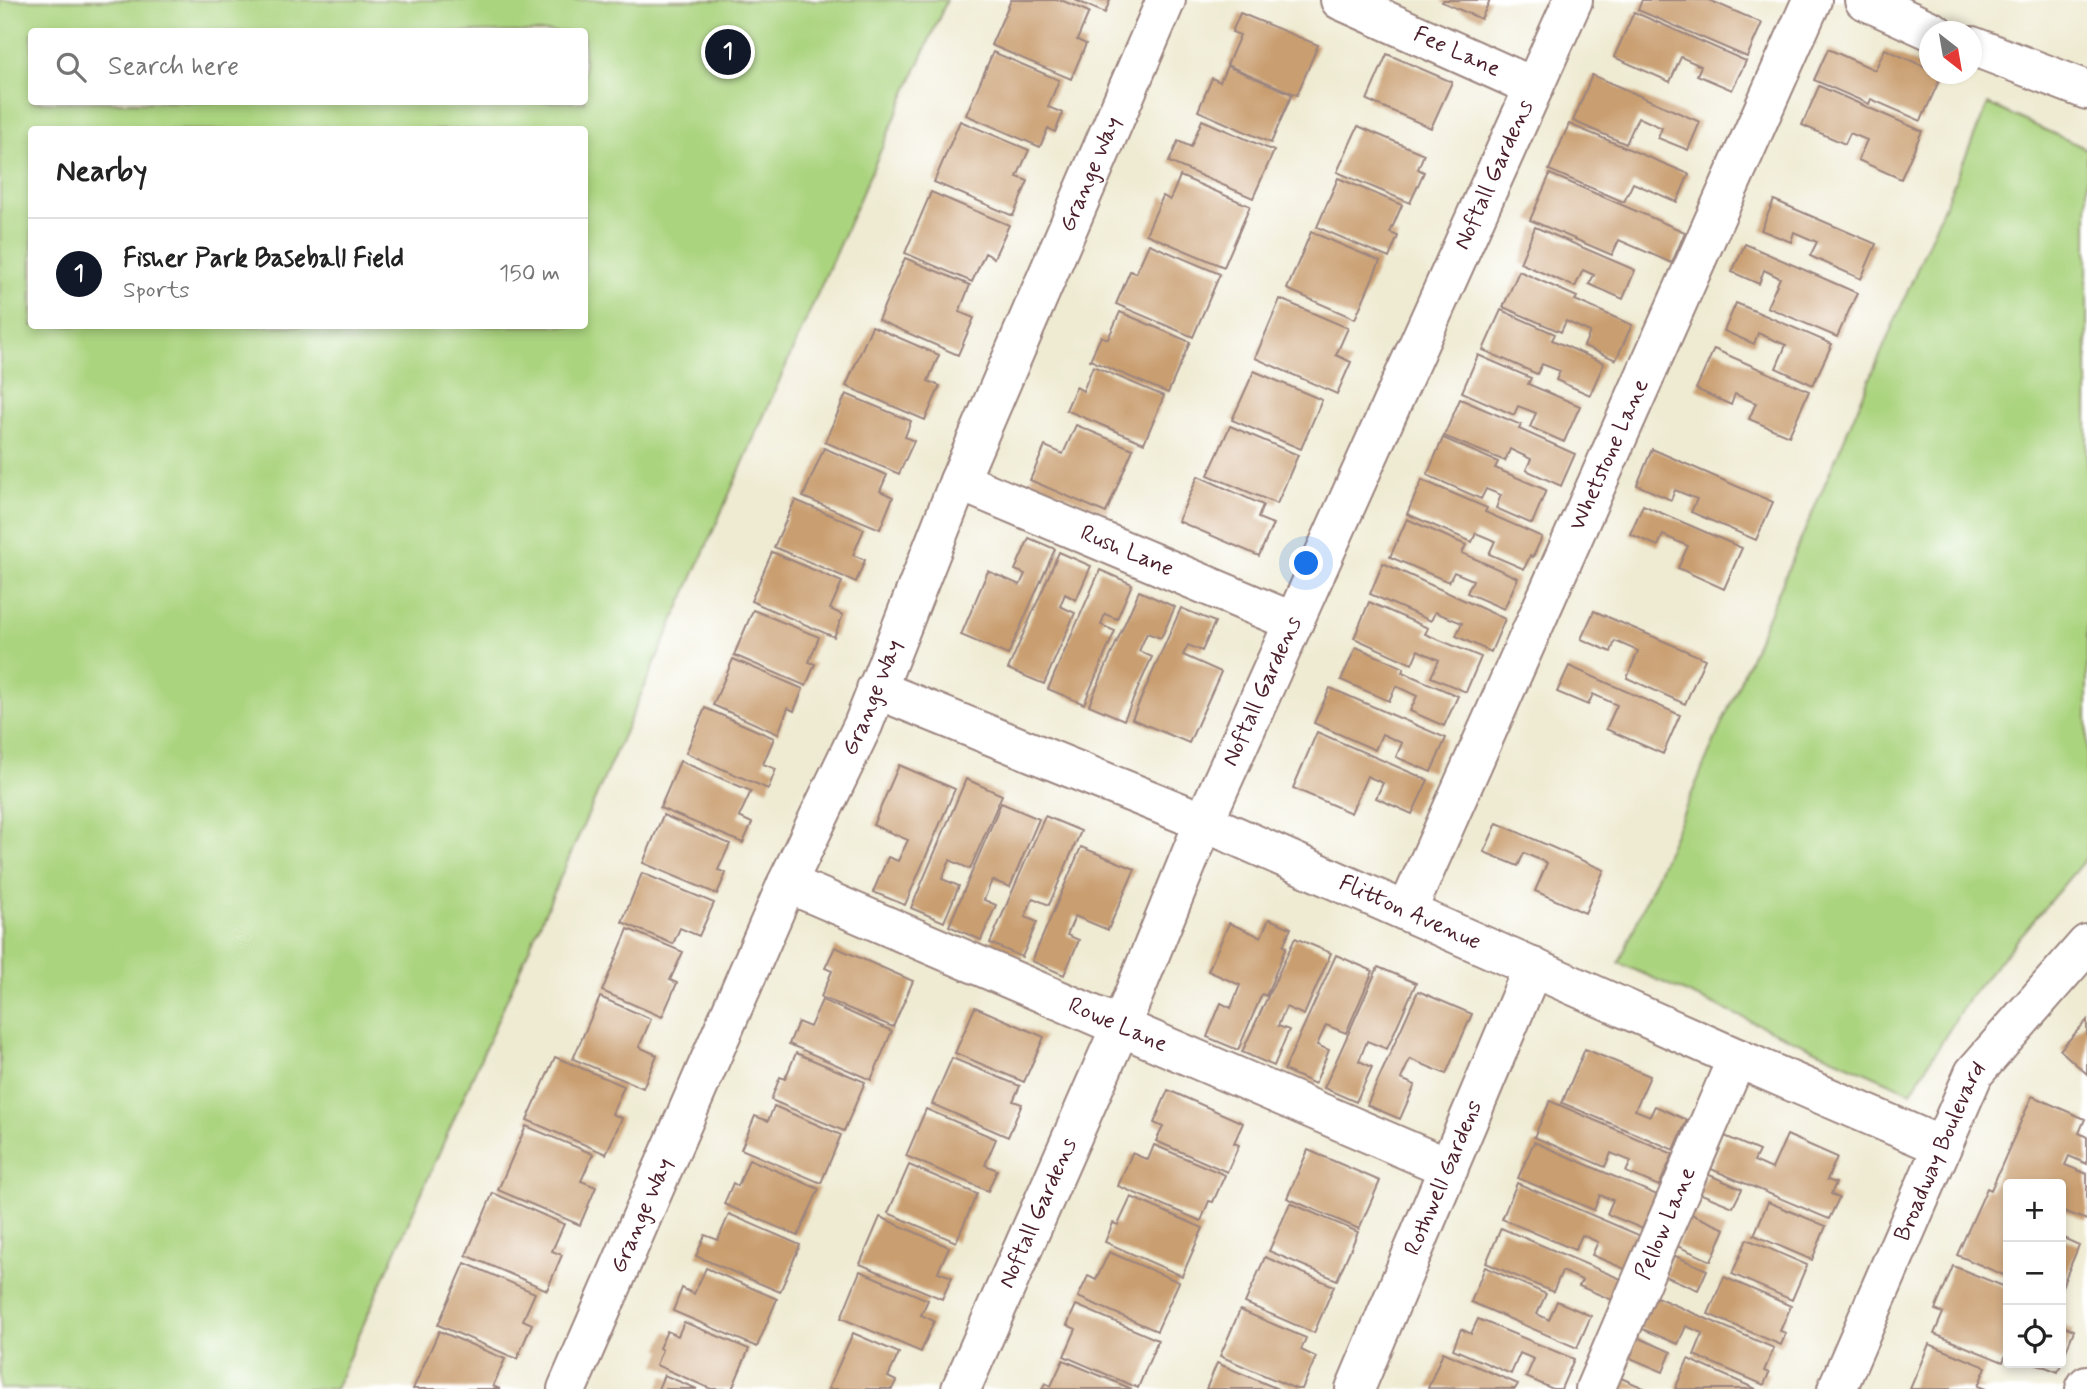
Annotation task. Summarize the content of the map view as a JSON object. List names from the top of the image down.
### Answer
{
  "streets": {
    "street": [
      "Fee Lane",
      "Grange Way",
      "Noftall Gardens",
      "Whetstone Lane",
      "Rush Lane",
      "Flitton Avenue",
      "Rowe Lane",
      "Broadway Boulevard",
      "Rothwell Gardens",
      "Pellow Lane"
    ]
  },
  "crossings": [
    ["Fee Lane", "Noftall Gardens"],
    ["Grange Way", "Rush Lane"],
    ["Grange Way", "Flitton Avenue"],
    ["Grange Way", "Rowe Lane"],
    ["Noftall Gardens", "Rush Lane"],
    ["Noftall Gardens", "Flitton Avenue"],
    ["Noftall Gardens", "Rowe Lane"],
    ["Whetstone Lane", "Flitton Avenue"],
    ["Flitton Avenue", "Broadway Boulevard"],
    ["Flitton Avenue", "Rothwell Gardens"],
    ["Flitton Avenue", "Pellow Lane"],
    ["Rowe Lane", "Rothwell Gardens"]
  ],
  "north": "bottom right",
  "page": {
    "pins": "1",
    "search": "Search here",
    "heading": "Nearby",
    "list": [
      {
        "mark": "1",
        "name": "Fisher Park Baseball Field",
        "note": "Sports",
        "value": "150 m"
      }
    ],
    "map_buttons": ["+", "−"]
  }
}
